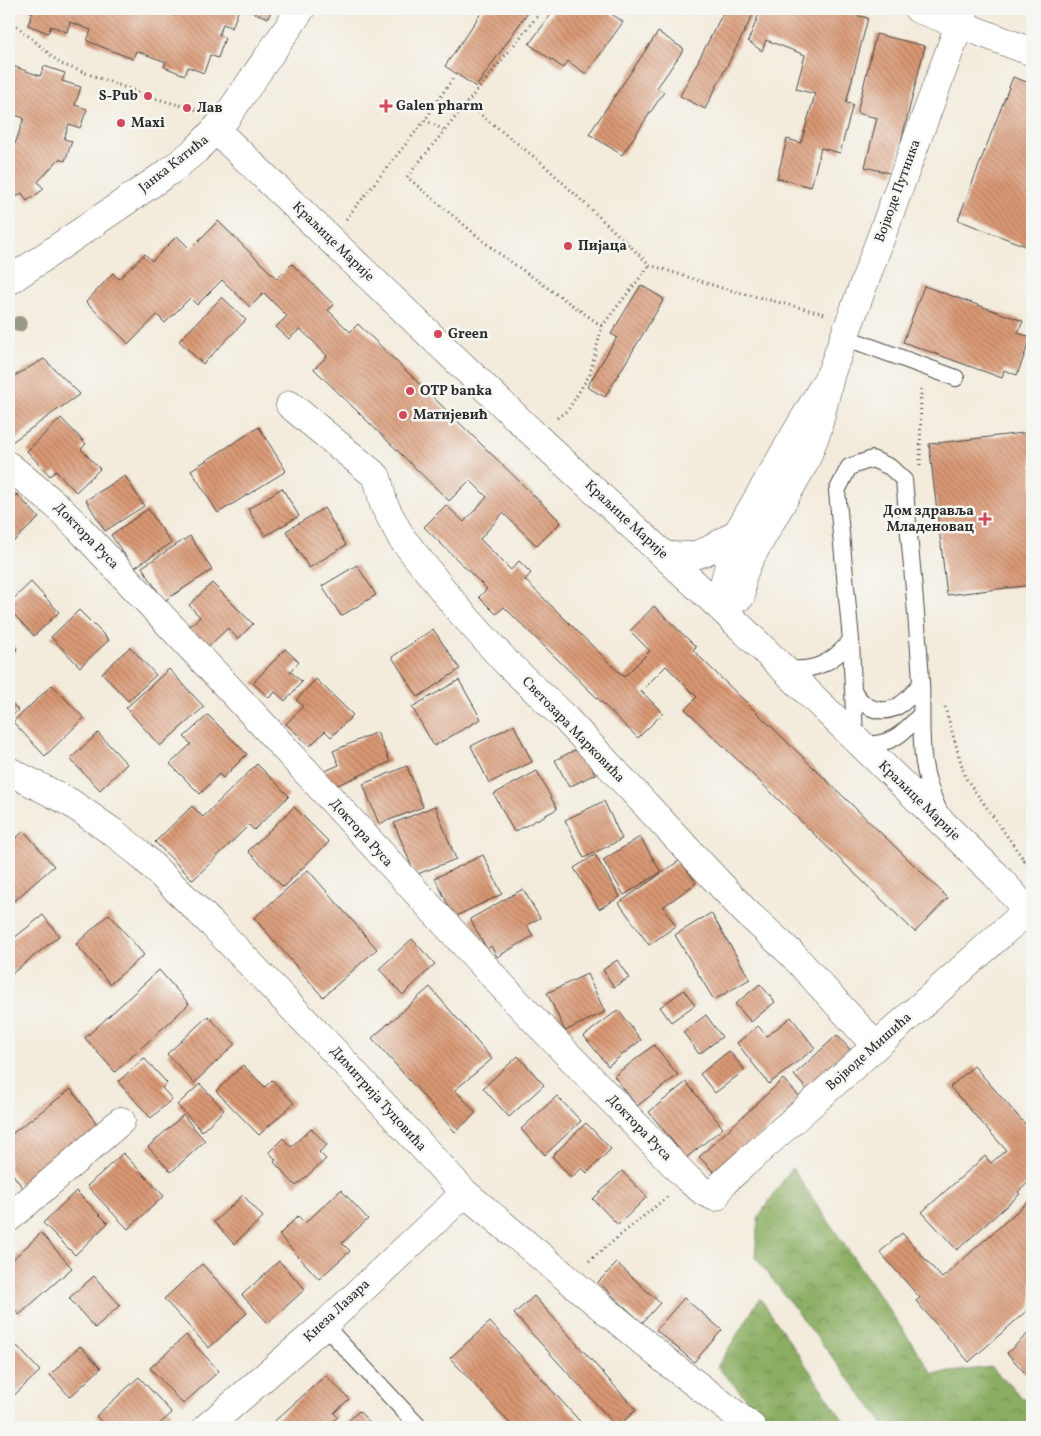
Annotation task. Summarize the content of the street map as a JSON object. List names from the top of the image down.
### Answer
{
  "streets": {
    "street": [
      "Јанка Катића",
      "Војводе Путника",
      "Краљице Марије",
      "Доктора Руса",
      "Светозара Марковића",
      "Војводе Мишића",
      "Димитрија Туцовића",
      "Кнеза Лазара"
    ]
  },
  "crossings": [
    ["Јанка Катића", "Краљице Марије"],
    ["Војводе Путника", "Краљице Марије"],
    ["Краљице Марије", "Војводе Мишића"],
    ["Доктора Руса", "Војводе Мишића"],
    ["Светозара Марковића", "Војводе Мишића"],
    ["Димитрија Туцовића", "Кнеза Лазара"]
  ],
  "places": {
    "other": [
      "S-Pub",
      "Лав",
      "Maxi",
      "Пијаца",
      "Green",
      "OTP banka",
      "Матијевић"
    ],
    "health": ["Galen pharm", "Дом здравља Младеновац"]
  }
}
